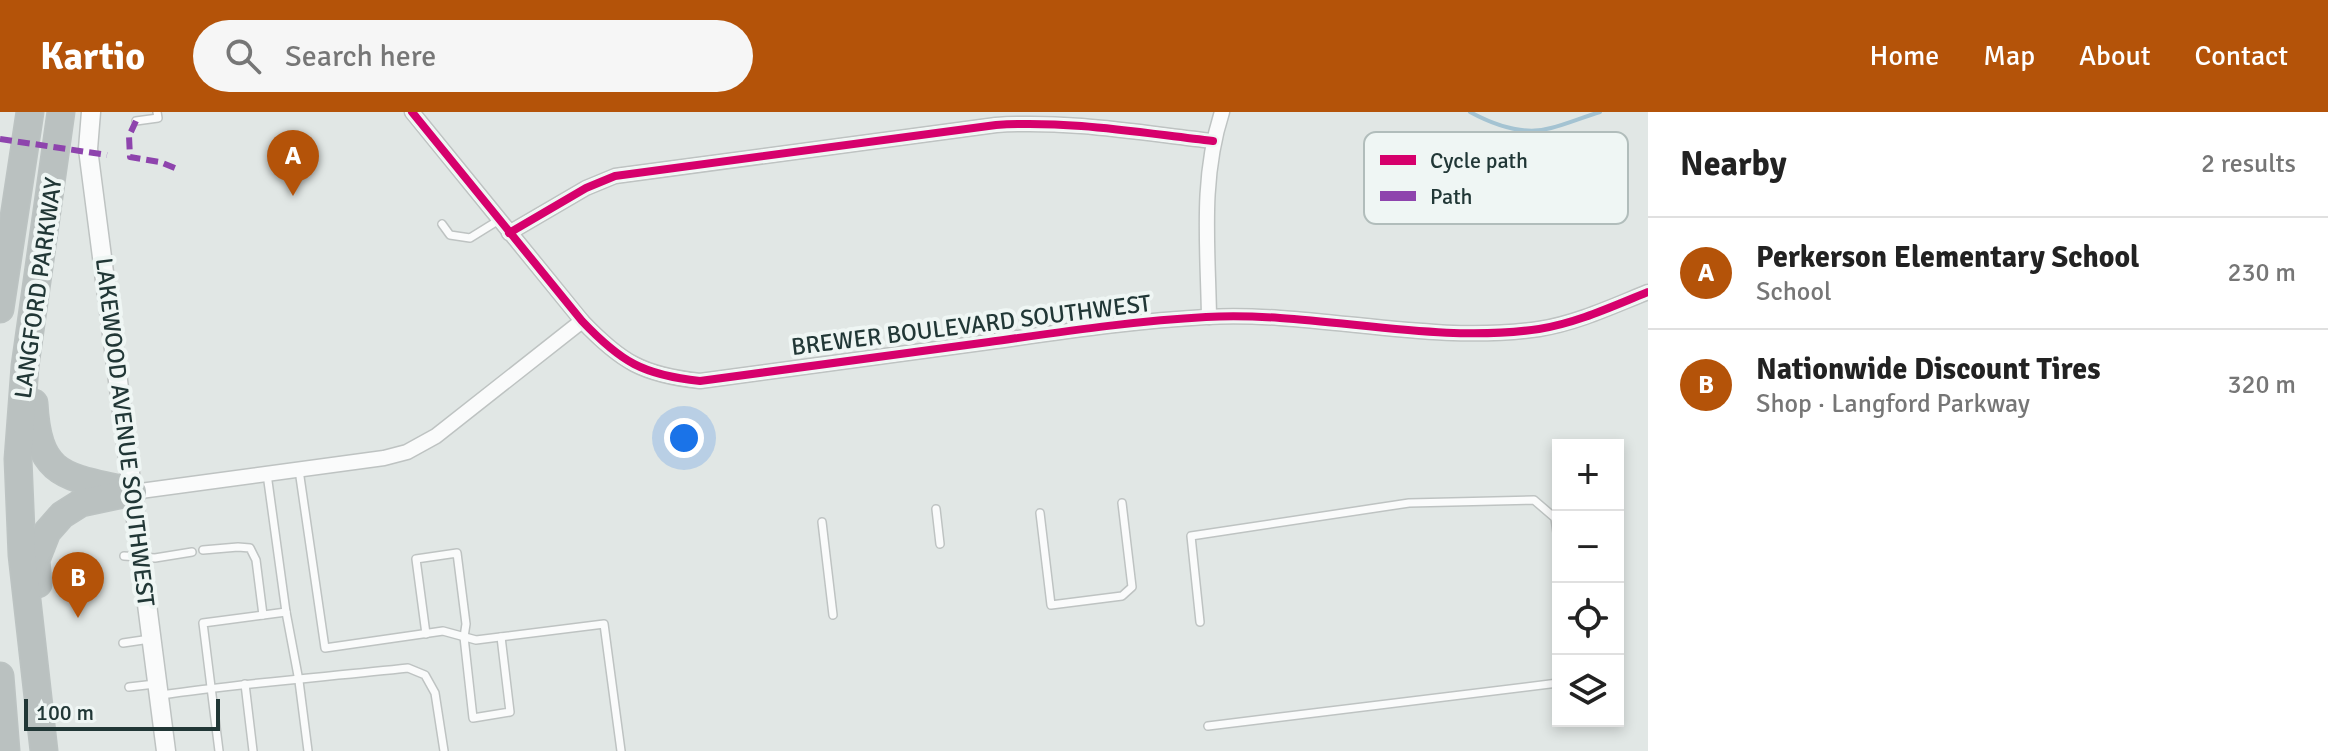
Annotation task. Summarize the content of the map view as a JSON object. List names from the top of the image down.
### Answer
{
  "streets": {
    "highway": ["LANGFORD PARKWAY"],
    "street": ["BREWER BOULEVARD SOUTHWEST", "LAKEWOOD AVENUE SOUTHWEST"]
  },
  "legend": ["Cycle path", "Path"],
  "scale_bar": "100 m",
  "page": {
    "header": "Kartio",
    "search": "Search here",
    "nav": [
      "Home",
      "Map",
      "About",
      "Contact"
    ],
    "heading": ["Nearby", "2 results"],
    "pins": ["A", "B"],
    "list": [
      {
        "mark": "A",
        "name": "Perkerson Elementary School",
        "note": "School",
        "value": "230 m"
      },
      {
        "mark": "B",
        "name": "Nationwide Discount Tires",
        "note": "Shop · Langford Parkway",
        "value": "320 m"
      }
    ],
    "map_buttons": ["+", "−"],
    "scale": "100 m"
  }
}
